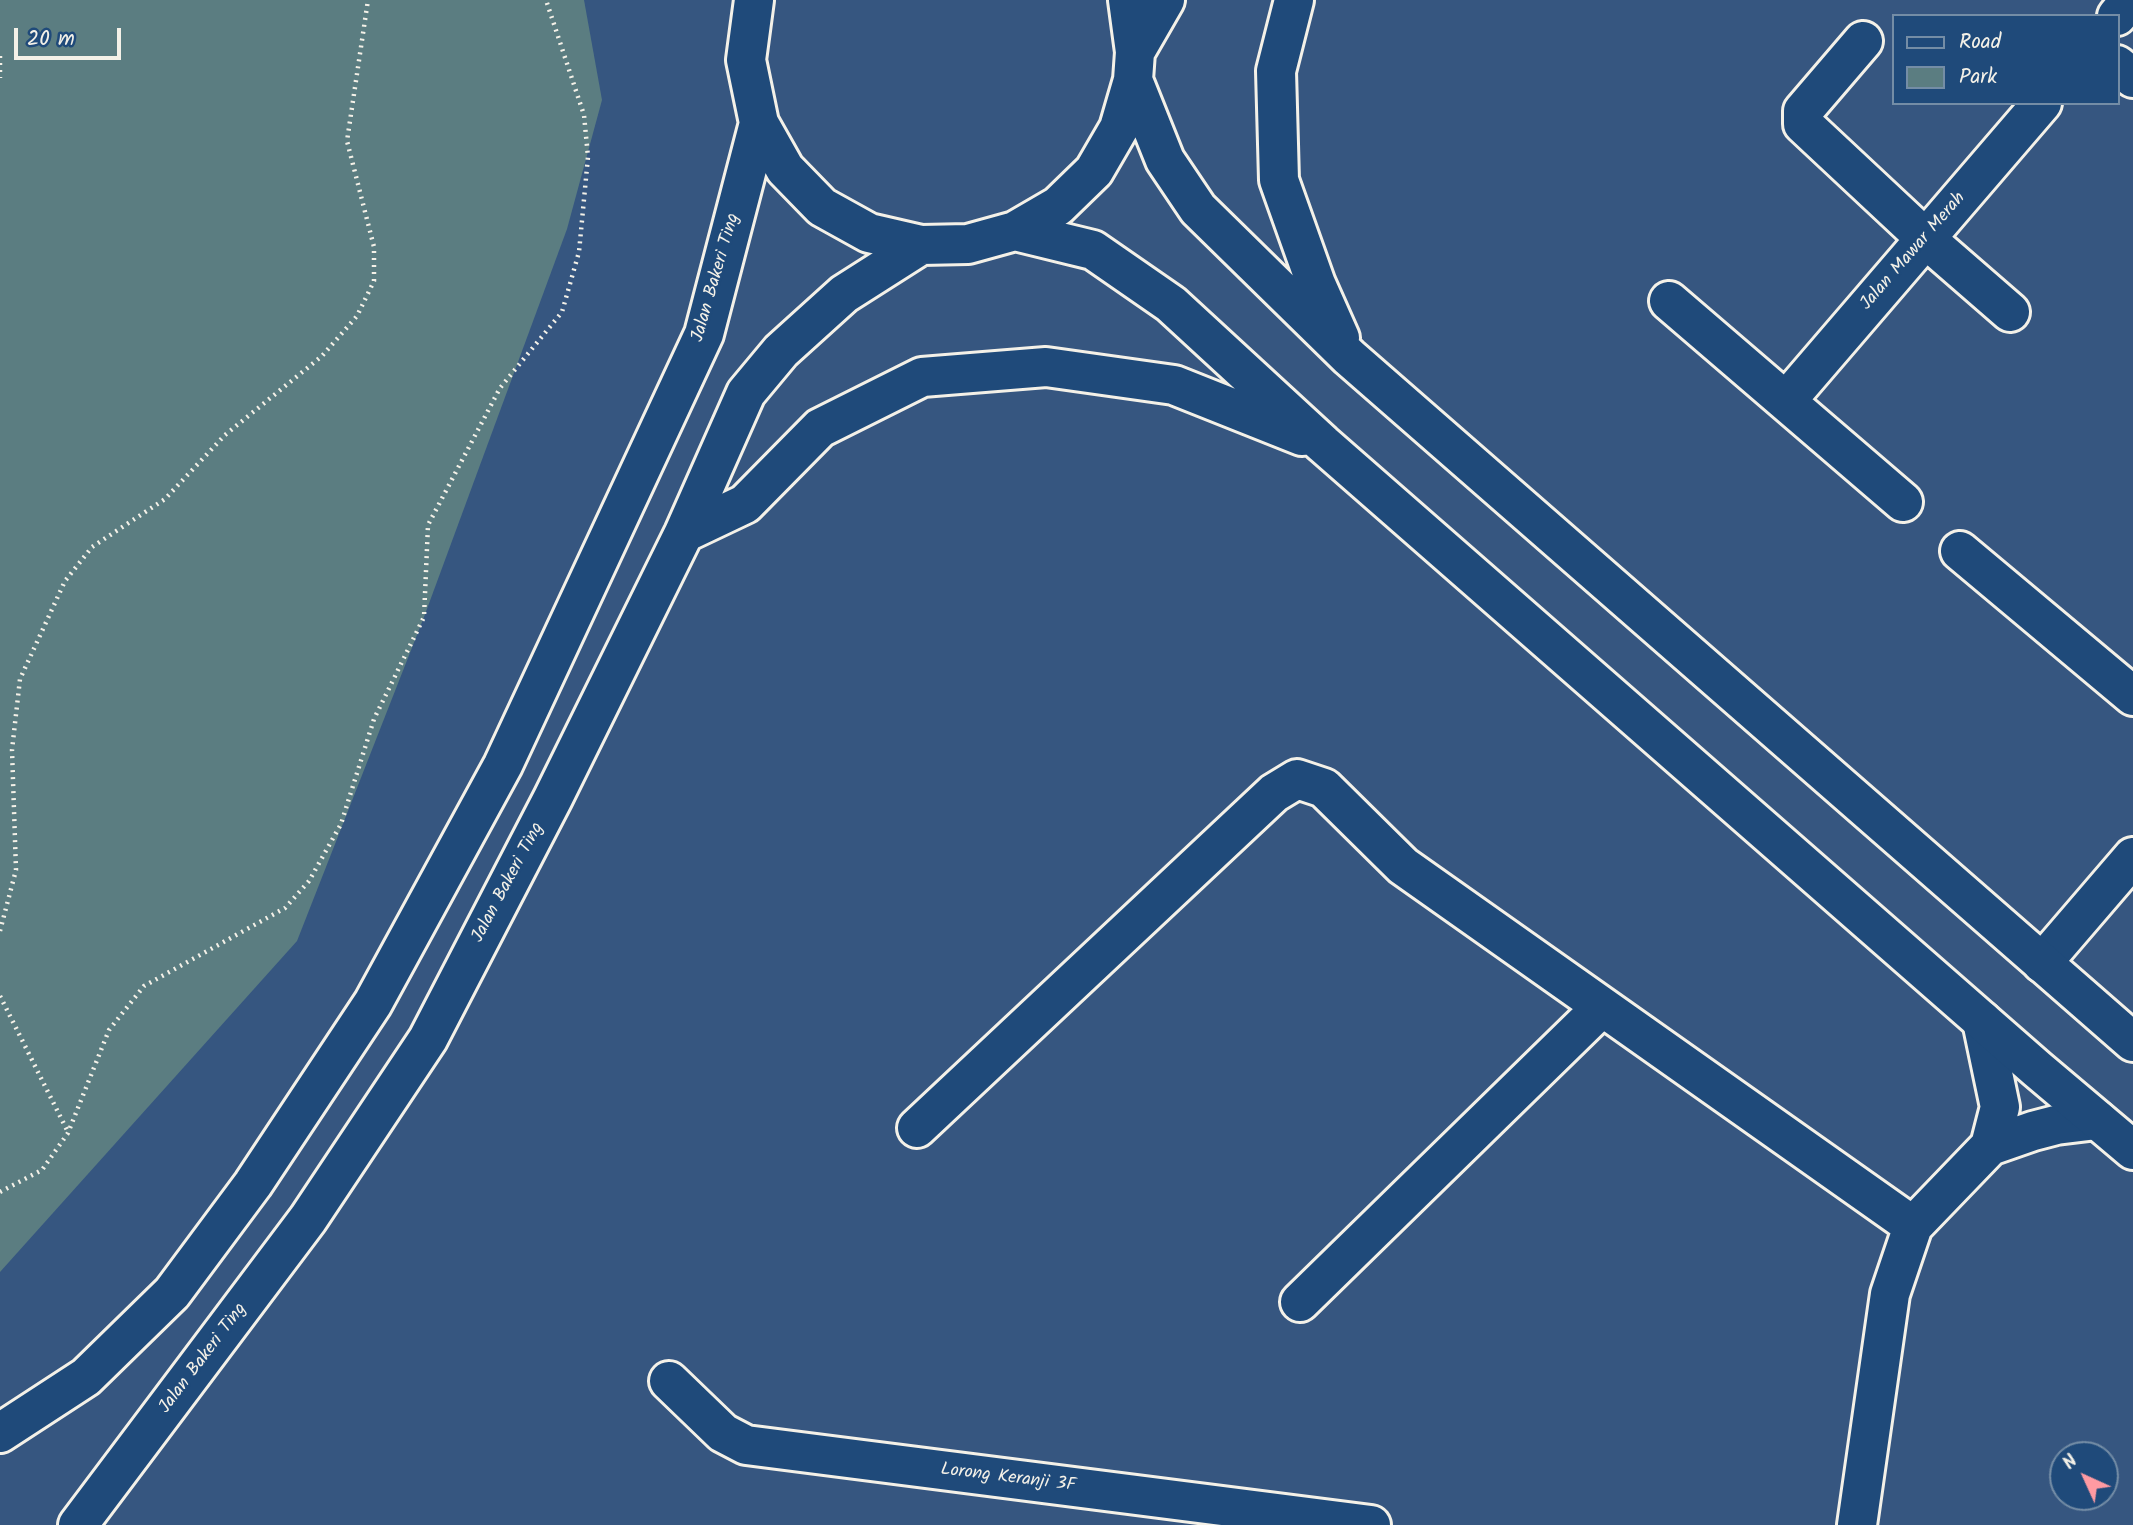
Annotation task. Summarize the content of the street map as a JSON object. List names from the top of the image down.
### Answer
{
  "streets": {
    "main road": ["Jalan Mawar Merah", "Jalan Bakeri Ting", "Lorong Keranji 3F"]
  },
  "legend": ["Road", "Park"],
  "scale_bar": "20 m",
  "north": "top left"
}
